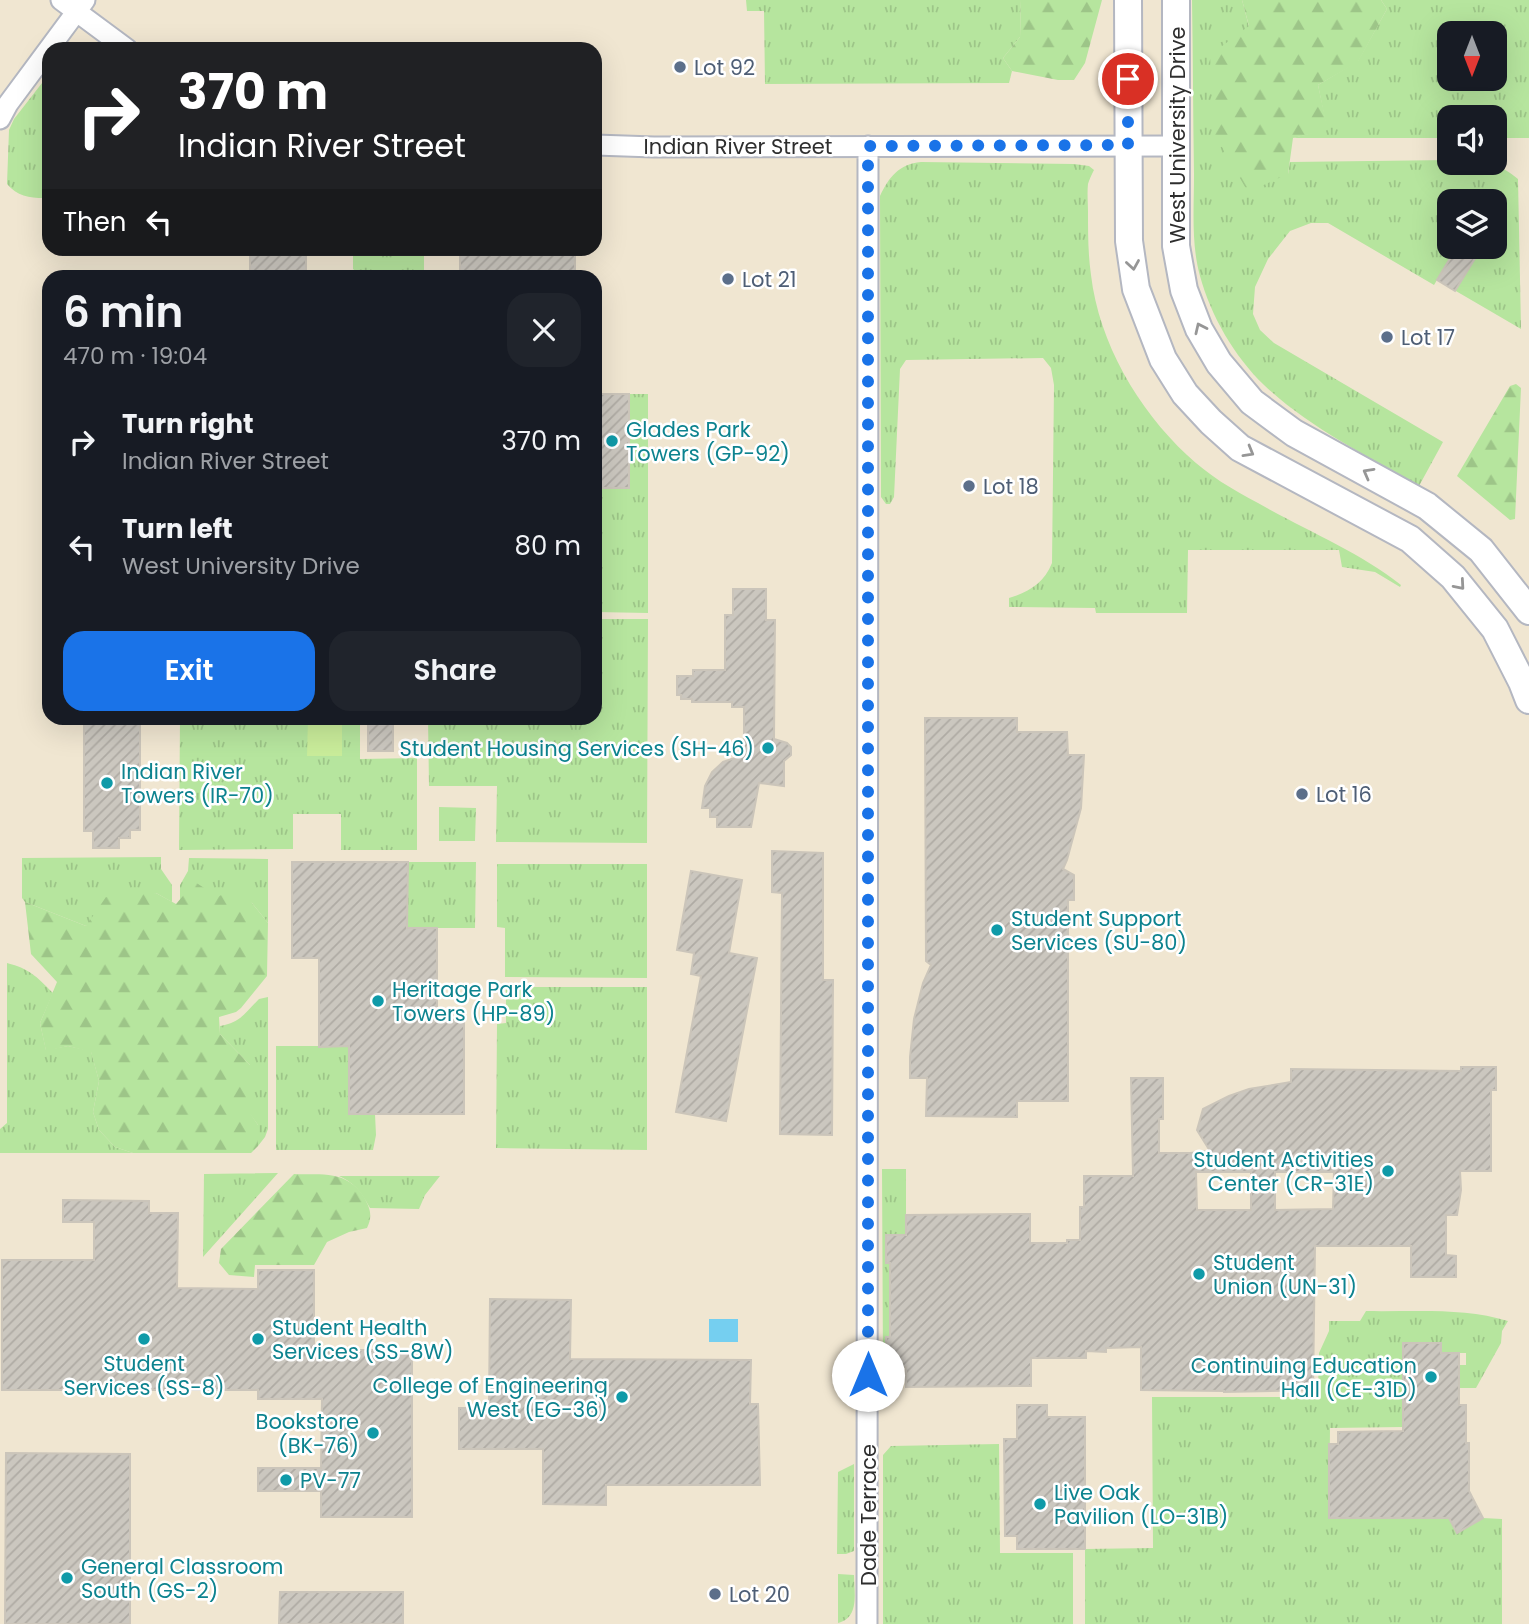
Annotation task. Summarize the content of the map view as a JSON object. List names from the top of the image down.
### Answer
{
  "streets": {
    "street": ["West University Drive", "Indian River Street", "Dade Terrace"]
  },
  "crossings": [
    ["West University Drive", "Indian River Street"],
    ["Indian River Street", "Dade Terrace"]
  ],
  "places": [
    "Lot 92",
    "Lot 21",
    "Lot 17",
    "Glades Park Towers (GP-92)",
    "Lot 18",
    "Student Housing Services (SH-46)",
    "Indian River Towers (IR-70)",
    "Lot 16",
    "Student Support Services (SU-80)",
    "Heritage Park Towers (HP-89)",
    "Student Activities Center (CR-31E)",
    "Student Union (UN-31)",
    "Student Services (SS-8)",
    "Student Health Services (SS-8W)",
    "Continuing Education Hall (CE-31D)",
    "College of Engineering West (EG-36)",
    "Bookstore (BK-76)",
    "PV-77",
    "Live Oak Pavilion (LO-31B)",
    "General Classroom South (GS-2)",
    "Lot 20"
  ],
  "north": "bottom",
  "page": {
    "turn": ["370 m", "Indian River Street"],
    "then": "Then",
    "heading": ["6 min", "470 m · 19:04"],
    "list": [
      {
        "name": "Turn right",
        "note": "Indian River Street",
        "value": "370 m"
      },
      {
        "name": "Turn left",
        "note": "West University Drive",
        "value": "80 m"
      }
    ],
    "buttons": ["Exit", "Share"]
  }
}
